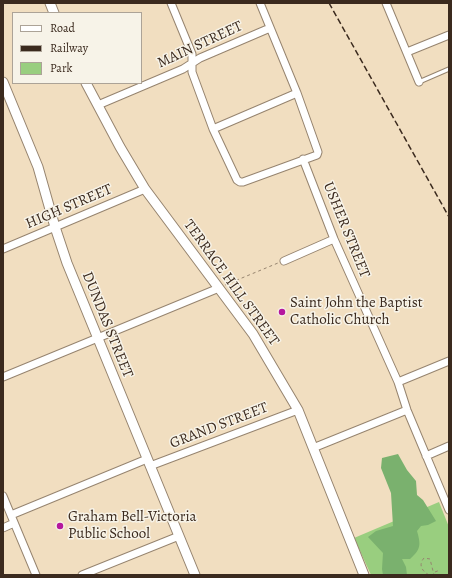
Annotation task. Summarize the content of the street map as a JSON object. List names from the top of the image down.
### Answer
{
  "streets": {
    "street": [
      "MAIN STREET",
      "HIGH STREET",
      "USHER STREET",
      "TERRACE HILL STREET",
      "DUNDAS STREET",
      "GRAND STREET"
    ]
  },
  "crossings": [
    ["MAIN STREET", "TERRACE HILL STREET"],
    ["HIGH STREET", "TERRACE HILL STREET"],
    ["HIGH STREET", "DUNDAS STREET"],
    ["TERRACE HILL STREET", "GRAND STREET"],
    ["DUNDAS STREET", "GRAND STREET"]
  ],
  "places": ["Saint John the Baptist Catholic Church", "Graham Bell-Victoria Public School"],
  "legend": ["Road", "Railway", "Park"]
}
